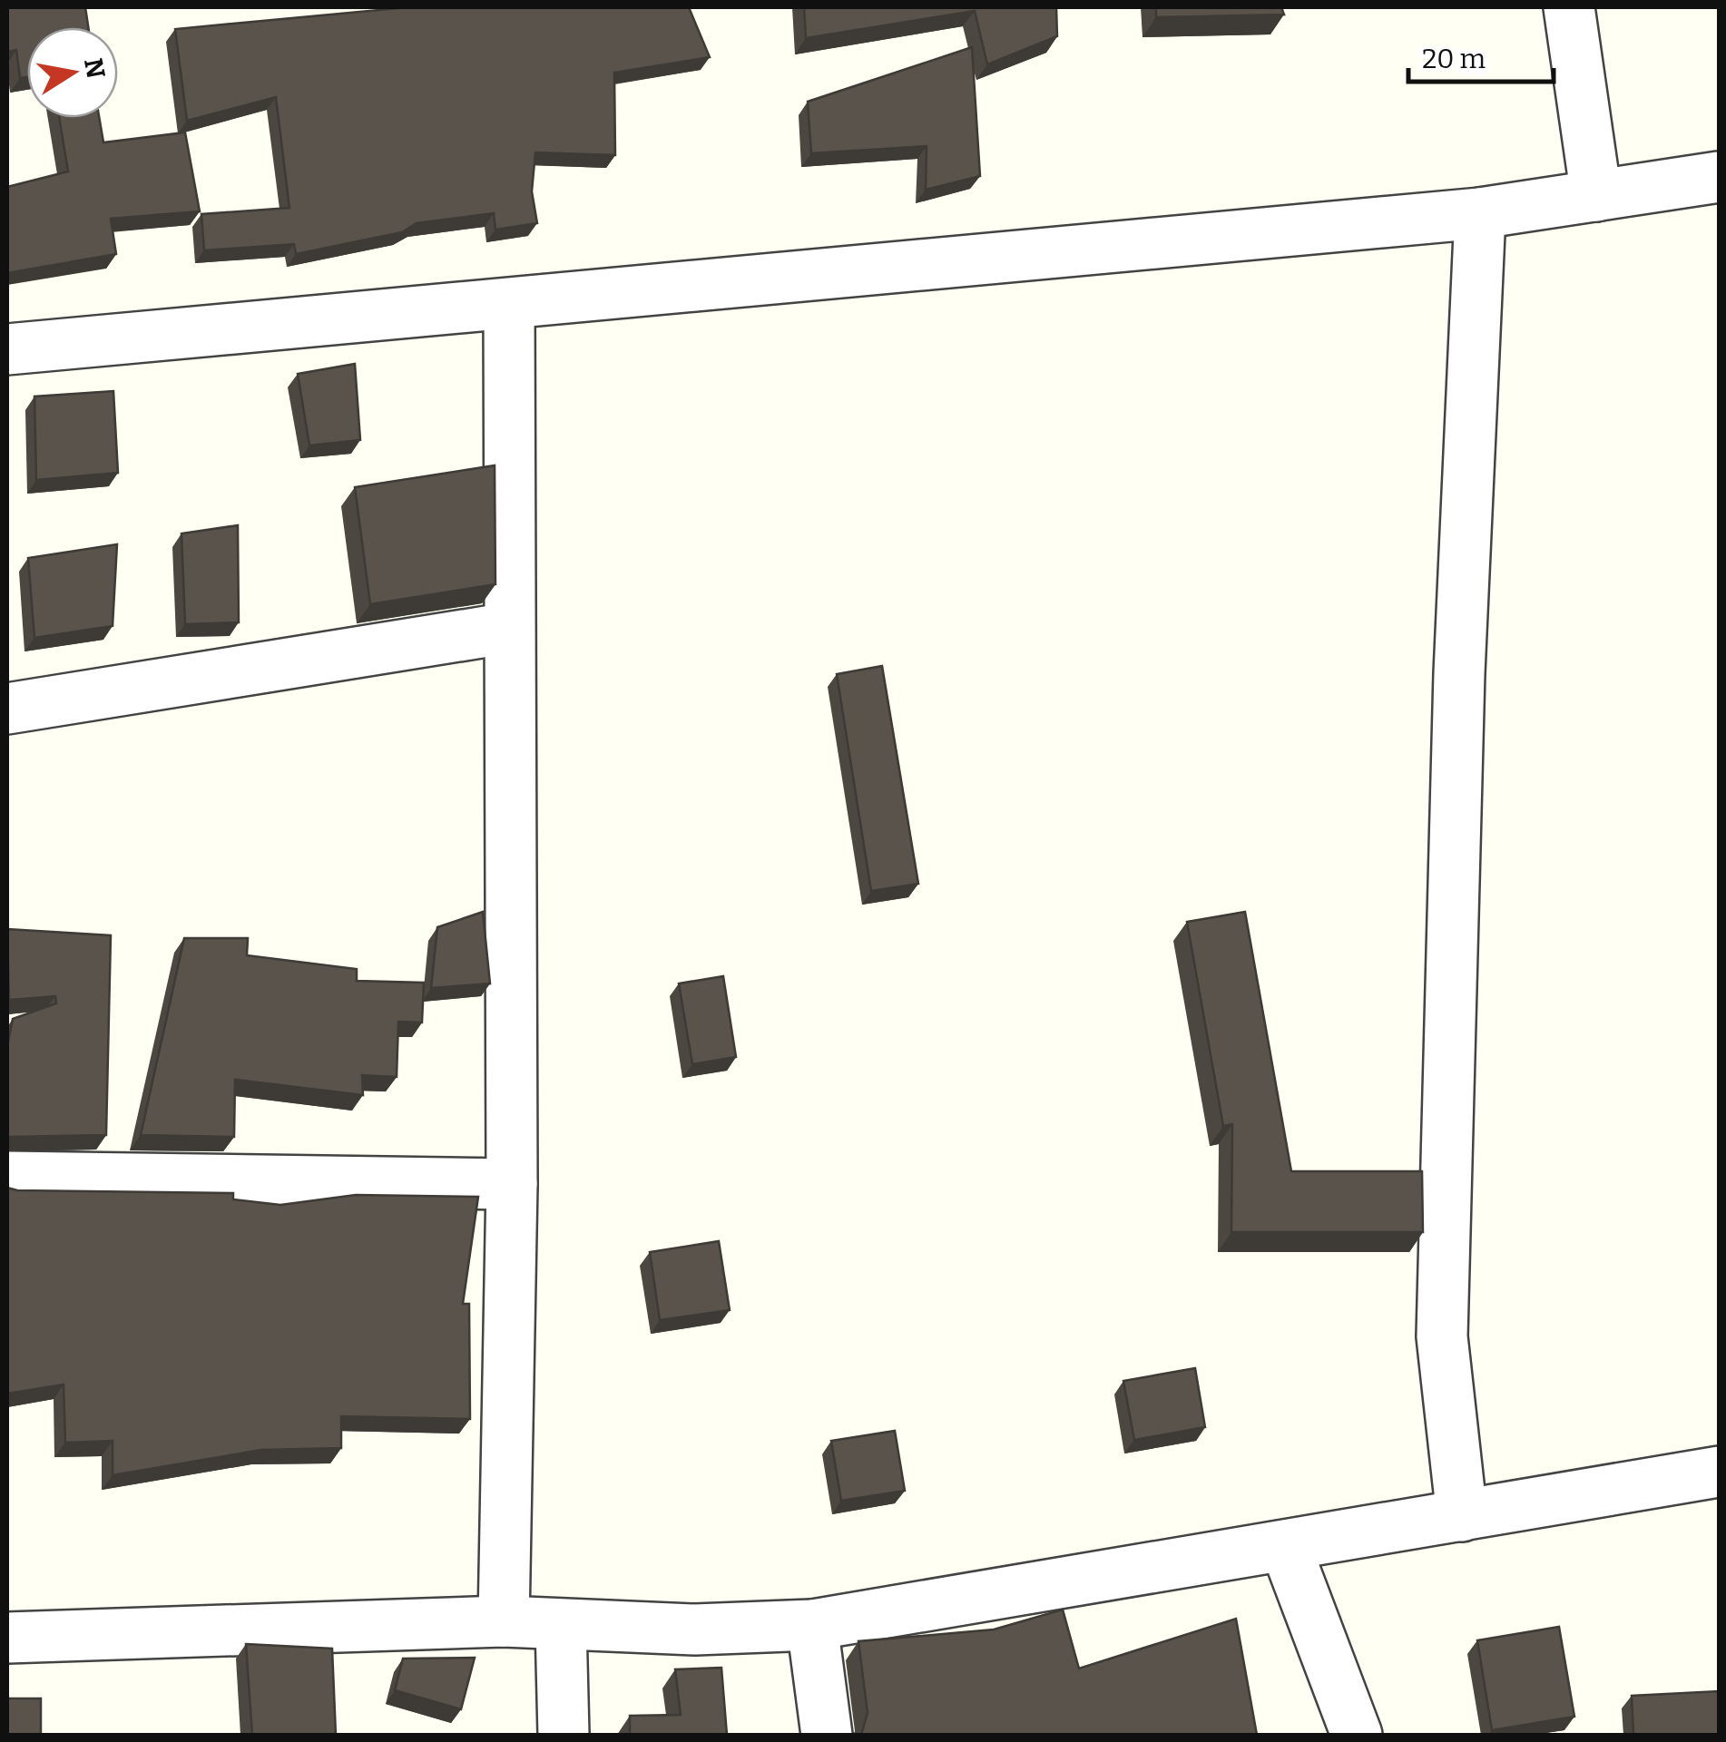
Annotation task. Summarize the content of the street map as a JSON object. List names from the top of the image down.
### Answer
{
  "scale_bar": "20 m",
  "north": "right"
}
